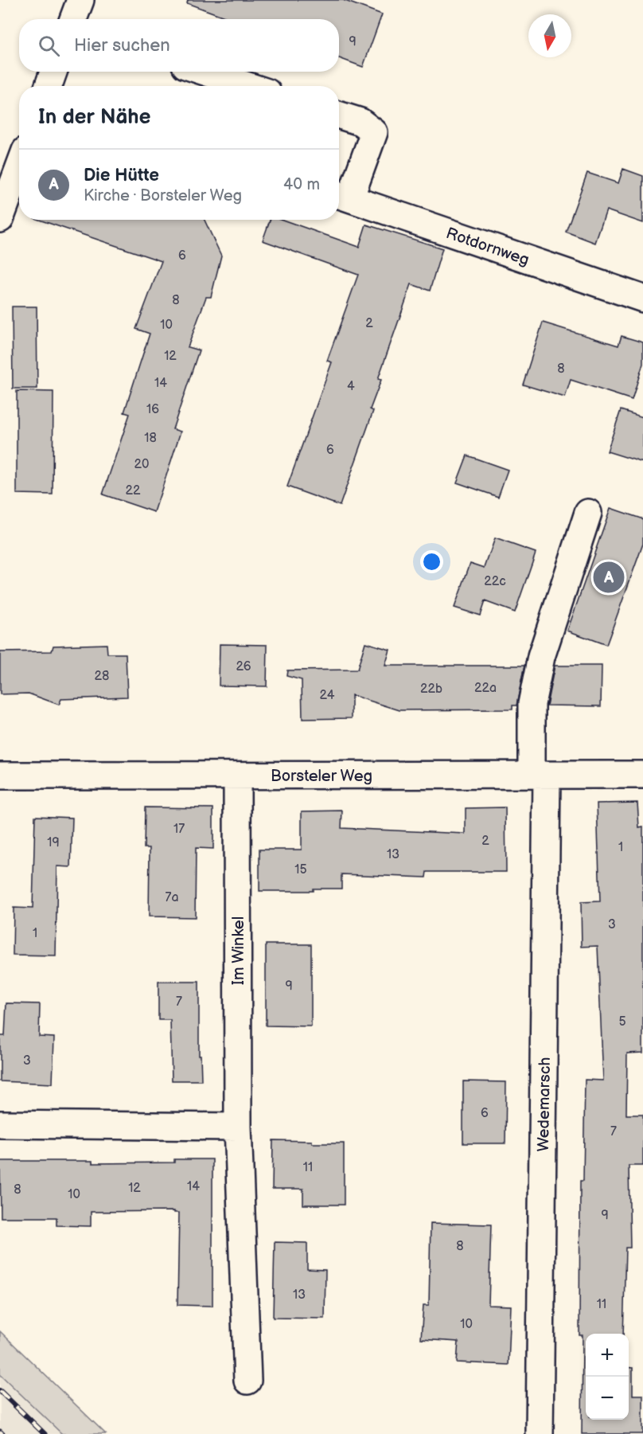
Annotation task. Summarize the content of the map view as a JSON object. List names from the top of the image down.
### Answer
{
  "streets": {
    "street": [
      "Rotdornweg",
      "Borsteler Weg",
      "Im Winkel",
      "Wedemarsch"
    ]
  },
  "crossings": [
    ["Borsteler Weg", "Im Winkel"],
    ["Borsteler Weg", "Wedemarsch"]
  ],
  "house_numbers": [
    "9",
    "6",
    "8",
    "2",
    "10",
    "12",
    "8",
    "14",
    "4",
    "16",
    "18",
    "6",
    "20",
    "22",
    "22c",
    "26",
    "28",
    "22a",
    "22b",
    "24",
    "17",
    "2",
    "19",
    "1",
    "13",
    "15",
    "7a",
    "3",
    "1",
    "9",
    "7",
    "5",
    "3",
    "6",
    "7",
    "11",
    "14",
    "12",
    "8",
    "10",
    "9",
    "8",
    "13",
    "11",
    "10"
  ],
  "north": "bottom",
  "page": {
    "search": "Hier suchen",
    "heading": "In der Nähe",
    "list": [
      {
        "mark": "A",
        "name": "Die Hütte",
        "note": "Kirche · Borsteler Weg",
        "value": "40 m"
      }
    ],
    "pins": "A",
    "map_buttons": ["+", "−"]
  }
}
